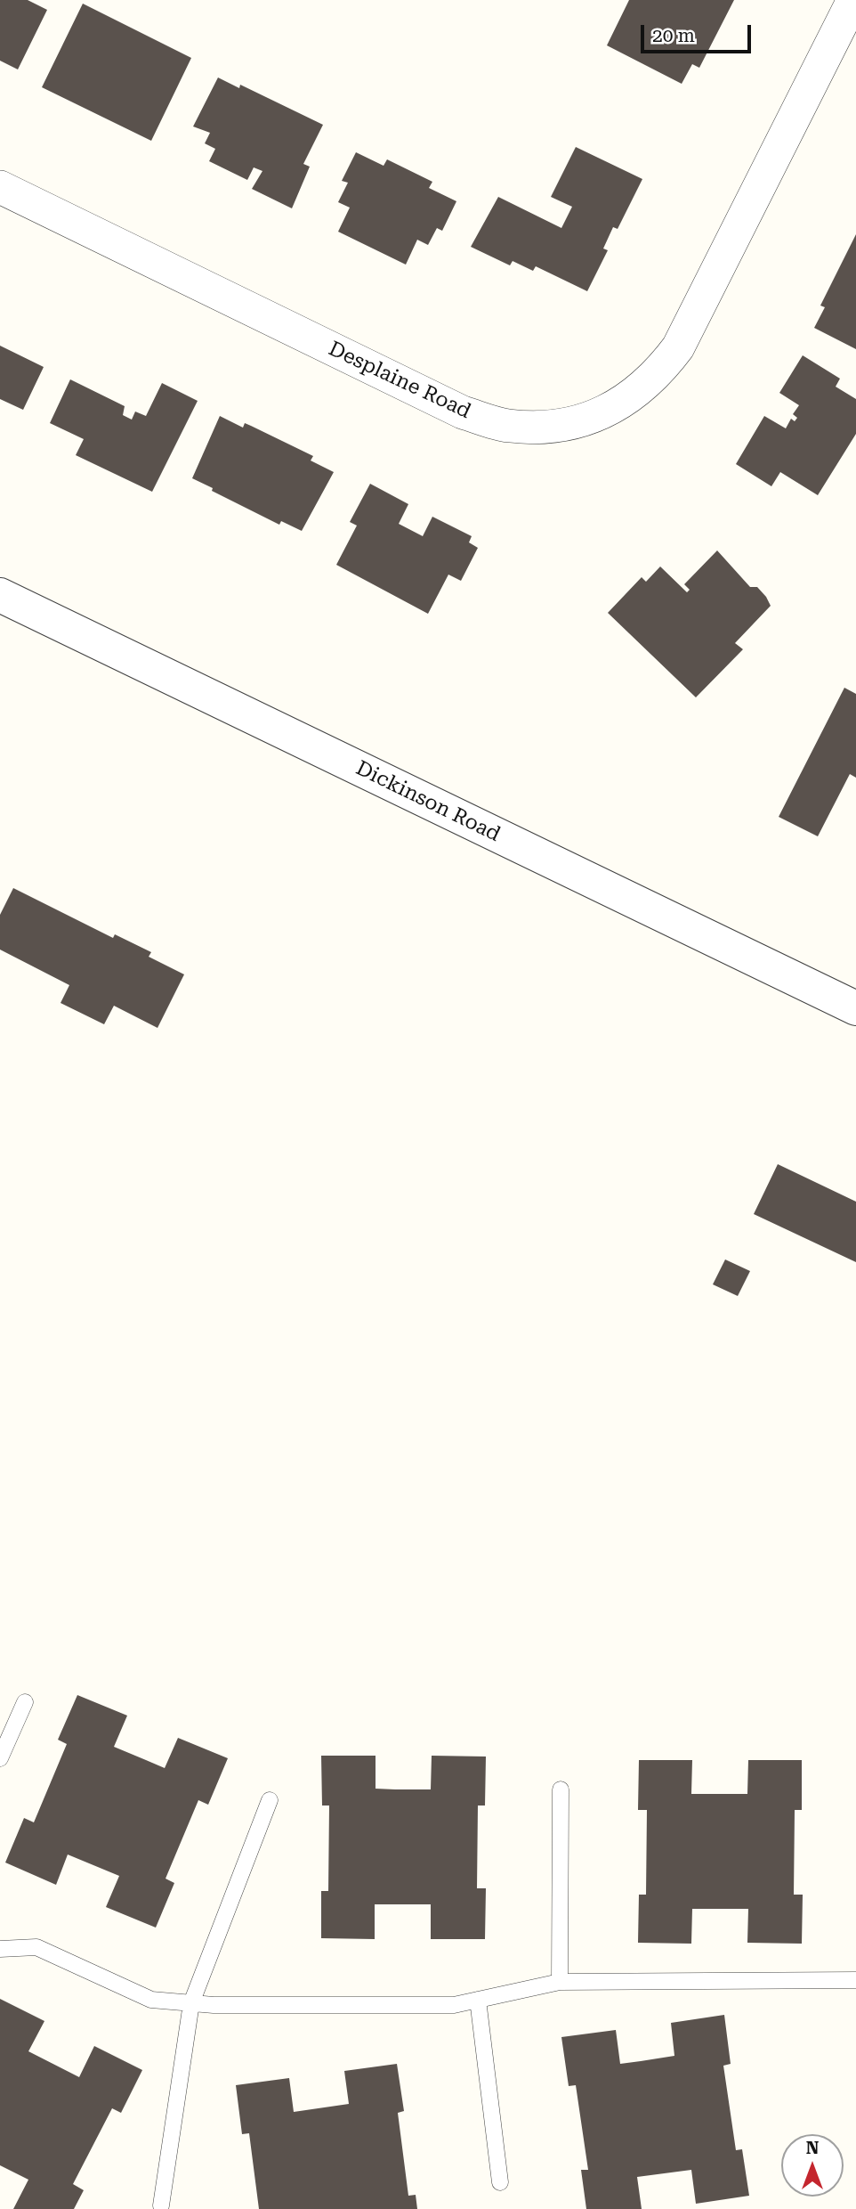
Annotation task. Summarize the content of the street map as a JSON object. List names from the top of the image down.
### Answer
{
  "streets": {
    "street": ["Desplaine Road", "Dickinson Road"]
  },
  "scale_bar": "20 m",
  "north": "top"
}
